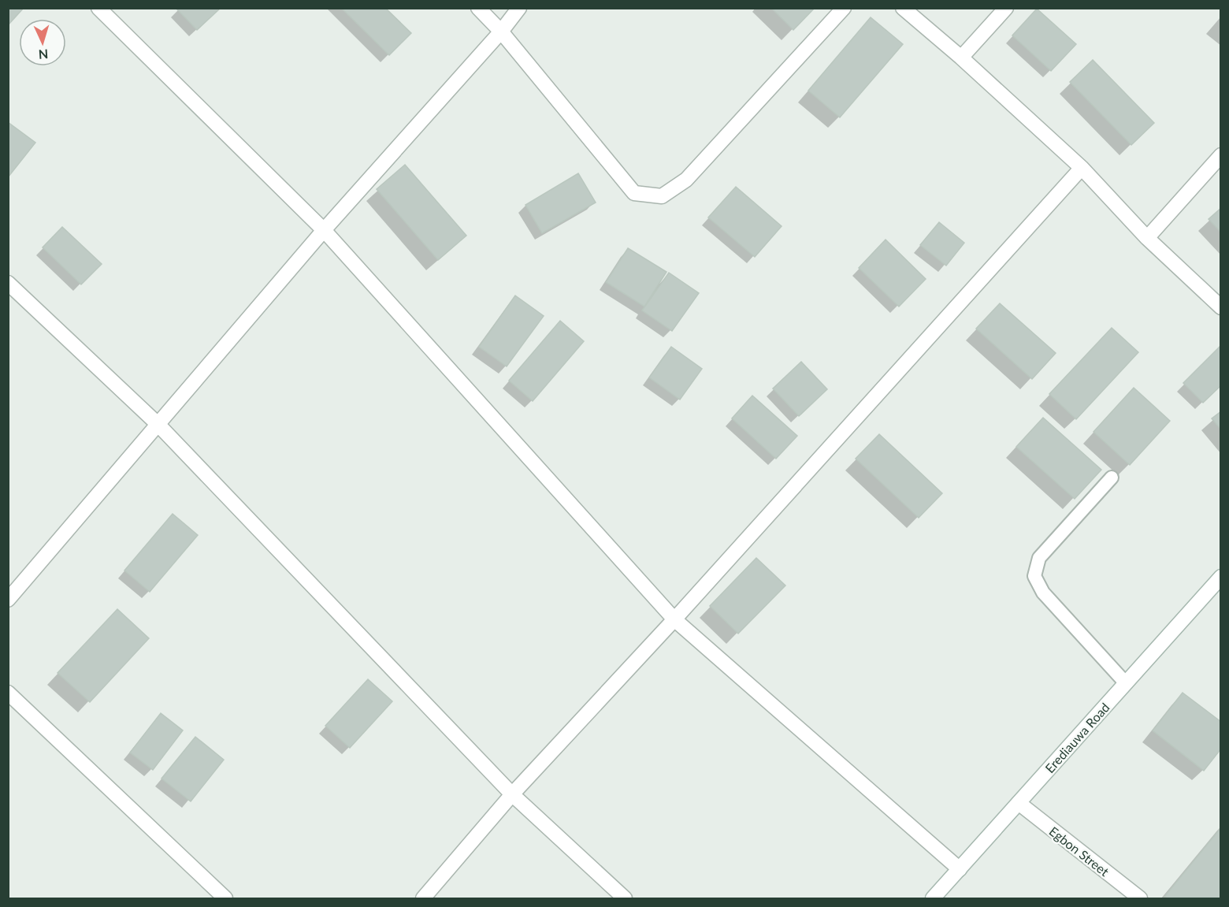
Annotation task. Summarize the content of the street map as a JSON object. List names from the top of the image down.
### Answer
{
  "streets": {
    "street": ["Erediauwa Road", "Egbon Street"]
  },
  "crossings": [
    ["Erediauwa Road", "Egbon Street"]
  ],
  "north": "bottom"
}
